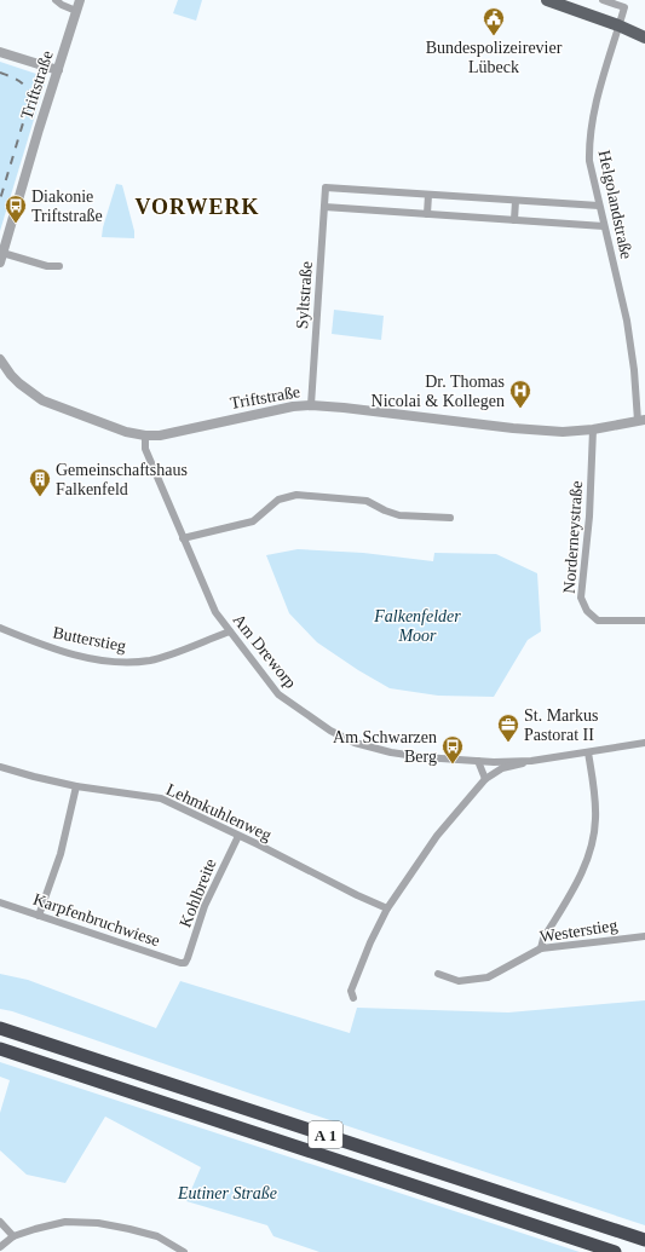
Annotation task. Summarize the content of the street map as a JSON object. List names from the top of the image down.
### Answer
{
  "streets": {
    "highway": ["A 1"],
    "street": [
      "Triftstraße",
      "Helgolandstraße",
      "Syltstraße",
      "Norderneystraße",
      "Butterstieg",
      "Am Dreworp",
      "Lehmkuhlenweg",
      "Kohlbreite",
      "Karpfenbruchwiese",
      "Westerstieg"
    ]
  },
  "crossings": [
    ["Triftstraße", "Helgolandstraße"],
    ["Triftstraße", "Syltstraße"],
    ["Triftstraße", "Norderneystraße"],
    ["Triftstraße", "Am Dreworp"],
    ["Butterstieg", "Am Dreworp"],
    ["Lehmkuhlenweg", "Kohlbreite"],
    ["Kohlbreite", "Karpfenbruchwiese"]
  ],
  "districts": ["VORWERK"],
  "parks": ["Falkenfelder Moor", "Eutiner Straße"],
  "places": {
    "public building": ["Bundespolizeirevier Lübeck"],
    "bus stop": ["Diakonie Triftstraße", "Am Schwarzen Berg"],
    "hospital": ["Dr. Thomas Nicolai & Kollegen"],
    "building": ["Gemeinschaftshaus Falkenfeld"],
    "office": ["St. Markus Pastorat II"]
  }
}
